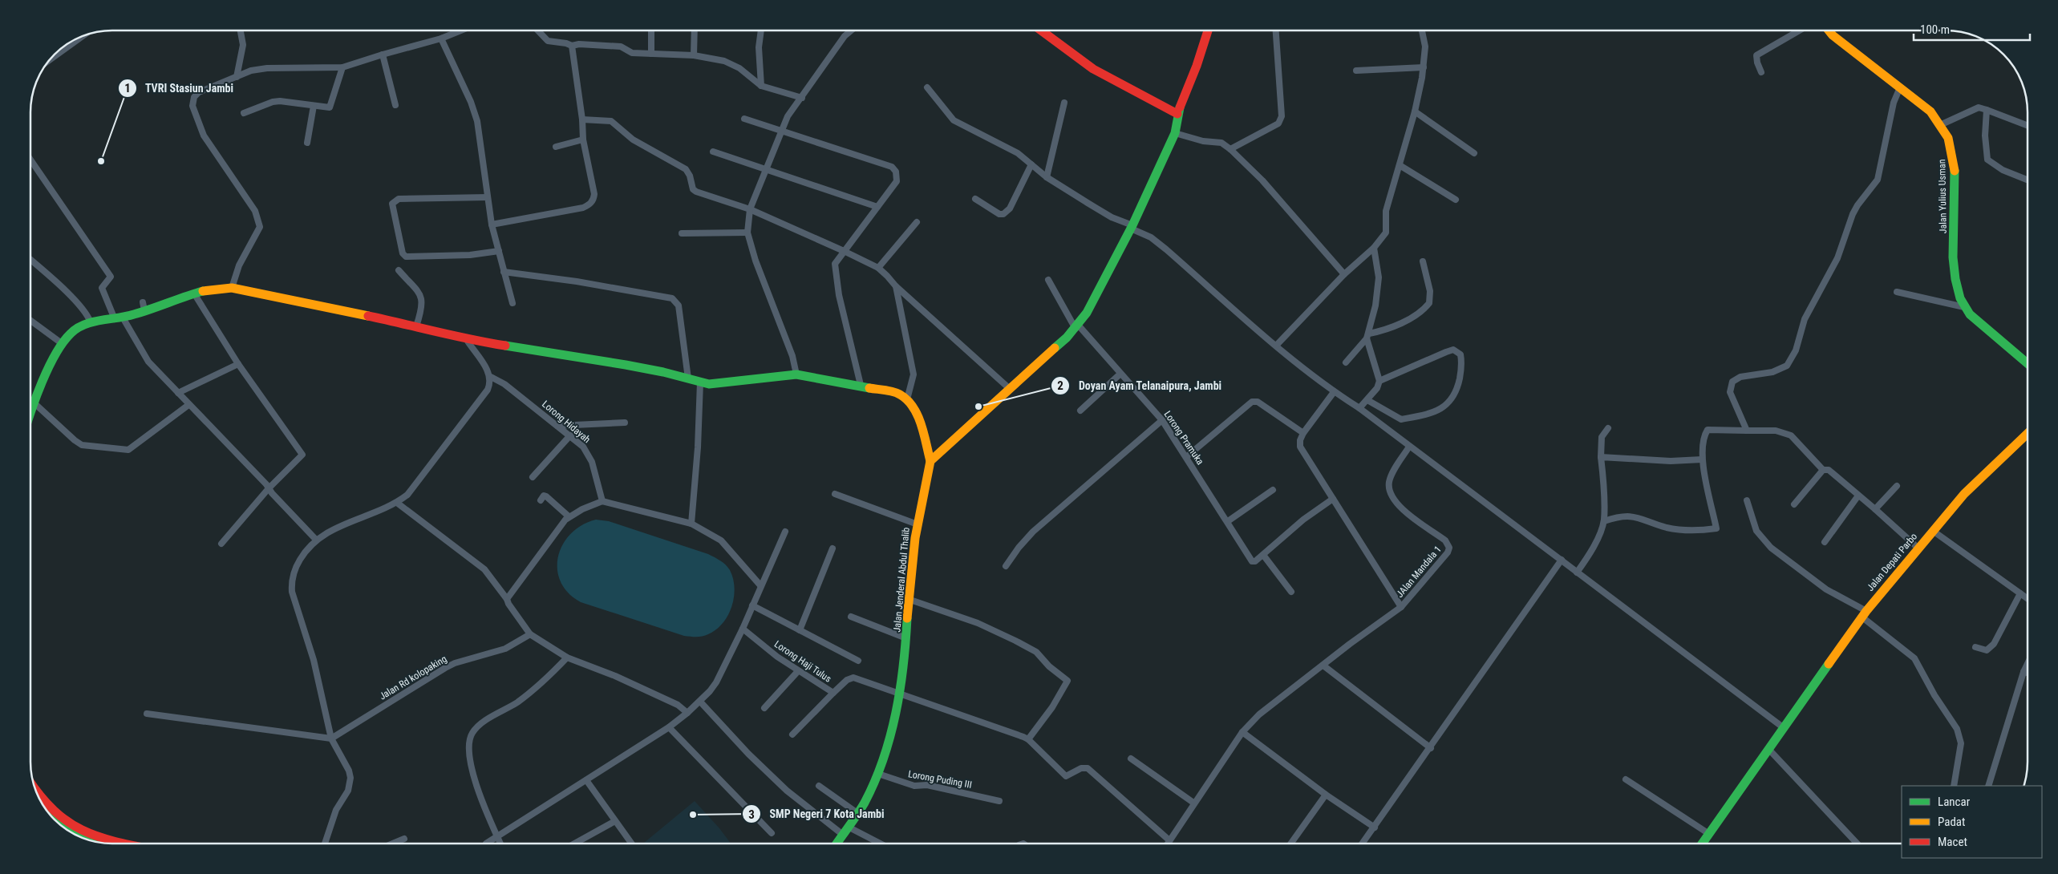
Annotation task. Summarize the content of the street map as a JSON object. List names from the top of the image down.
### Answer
{
  "streets": {
    "street": [
      "Jalan Yulius Usman",
      "Lorong Hidayah",
      "Lorong Pramuka",
      "Jalan Depati Parbo",
      "JAlan Mandala 1",
      "Jalan Jenderal Abdul Thalib",
      "Lorong Haji Tulus",
      "Jalan Rd kolopaking",
      "Lorong Puding III"
    ]
  },
  "crossings": [
    ["Jalan Jenderal Abdul Thalib", "Lorong Haji Tulus"],
    ["Jalan Jenderal Abdul Thalib", "Lorong Puding III"]
  ],
  "places": ["TVRI Stasiun Jambi", "Doyan Ayam Telanaipura, Jambi", "SMP Negeri 7 Kota Jambi"],
  "legend": ["Lancar", "Padat", "Macet"],
  "scale_bar": "100 m"
}
